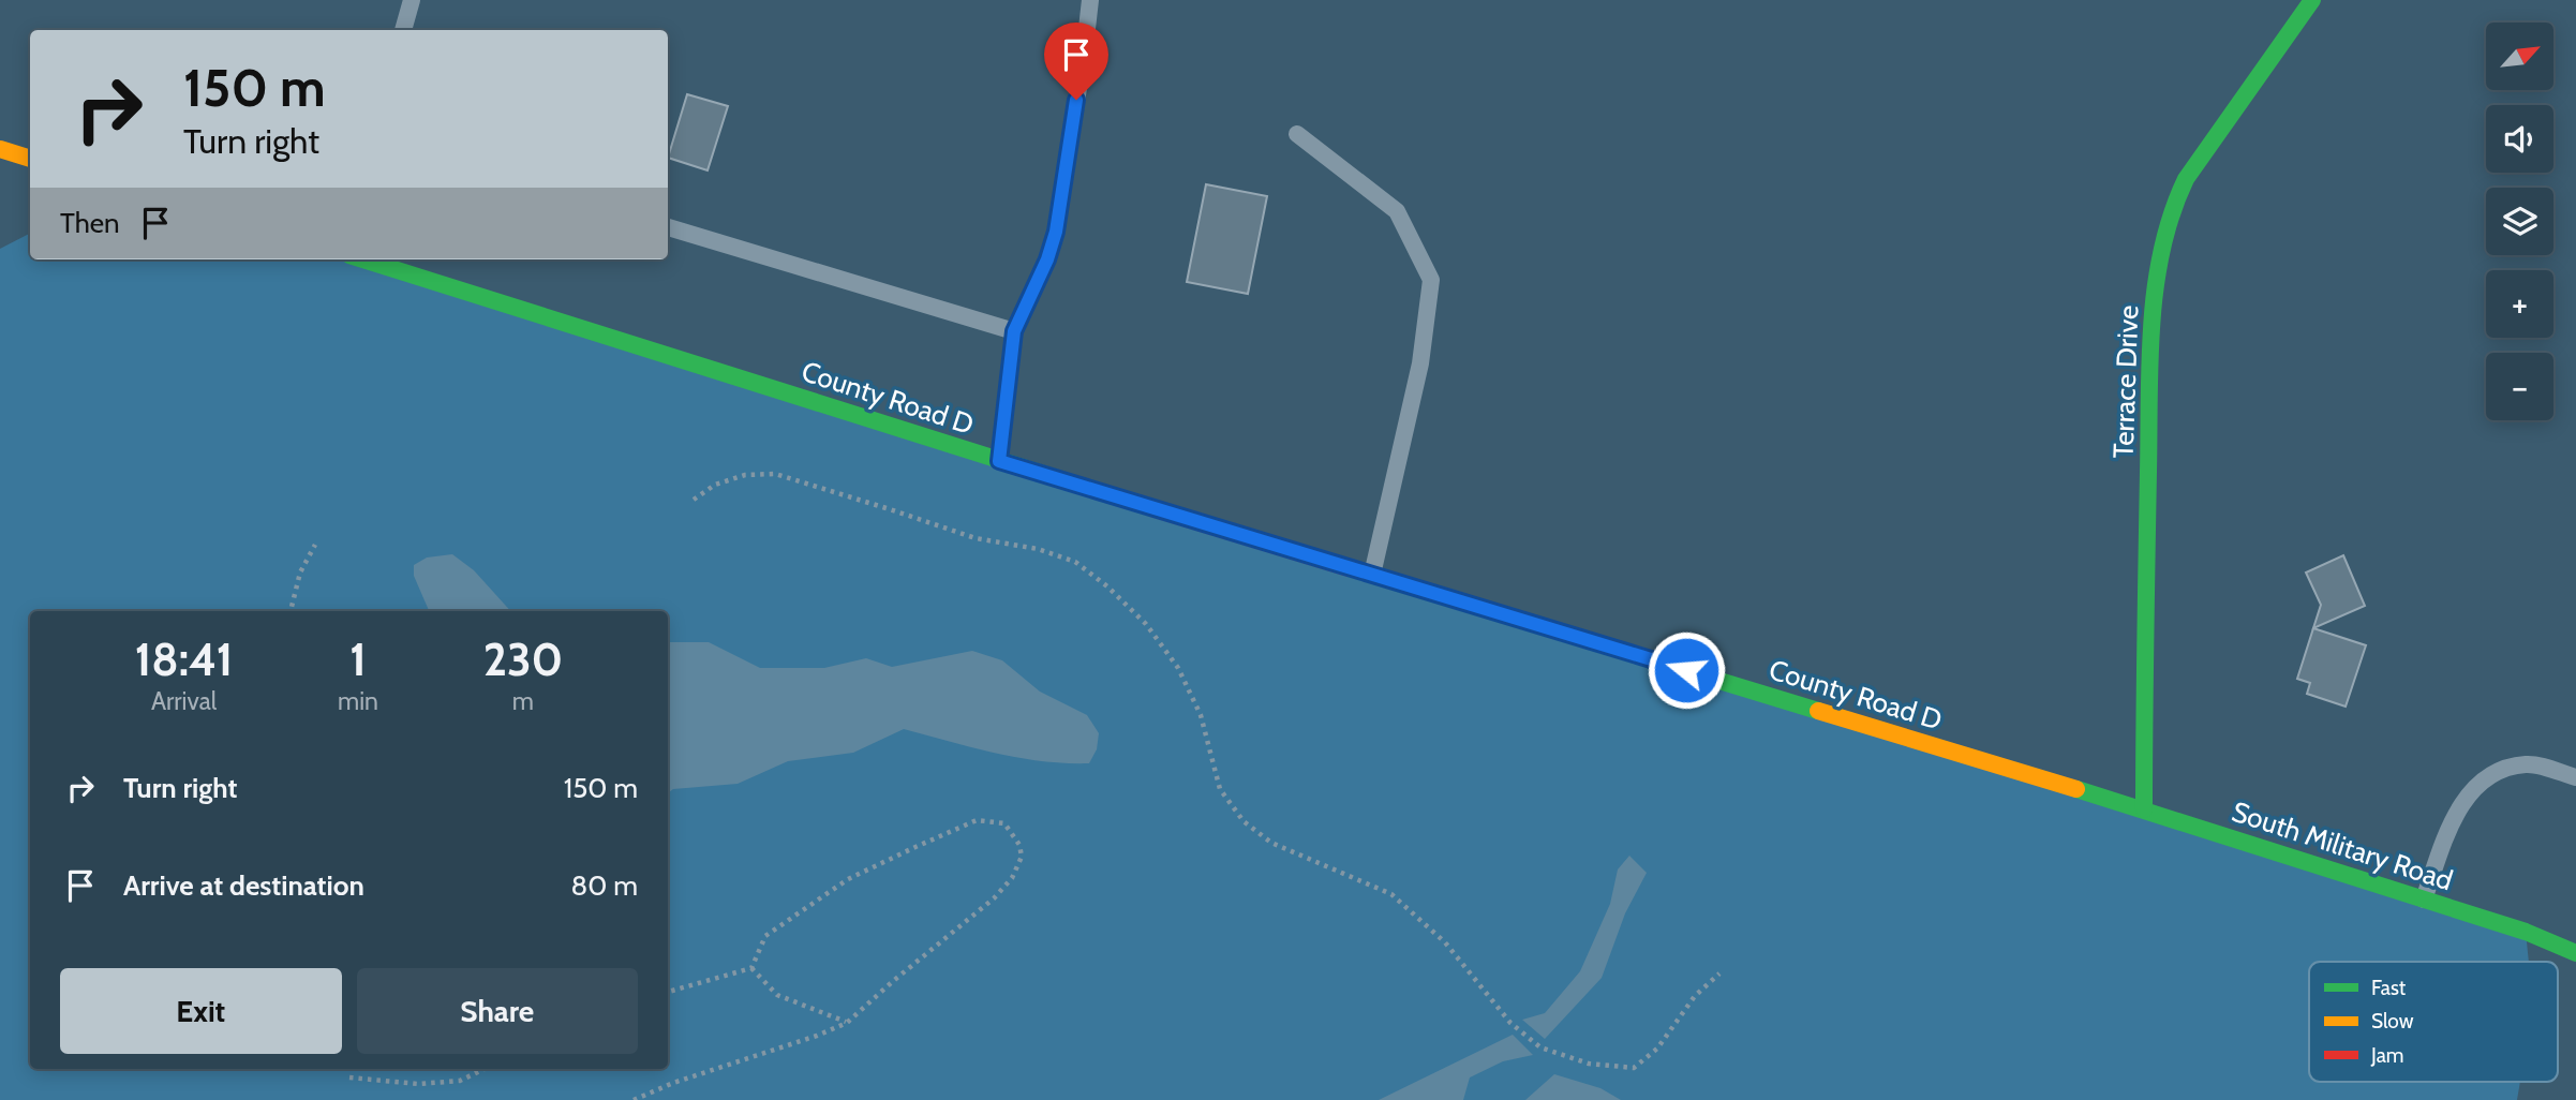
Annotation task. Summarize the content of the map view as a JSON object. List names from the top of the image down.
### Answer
{
  "streets": {
    "main road": ["Terrace Drive", "County Road D", "South Military Road"]
  },
  "crossings": [
    ["Terrace Drive", "County Road D"],
    ["Terrace Drive", "South Military Road"],
    ["County Road D", "South Military Road"]
  ],
  "legend": ["Fast", "Slow", "Jam"],
  "north": "top right",
  "page": {
    "map_buttons": ["+", "−"],
    "turn": ["150 m", "Turn right"],
    "then": "Then",
    "eta": [
      "18:41",
      "Arrival",
      "1",
      "min",
      "230",
      "m"
    ],
    "list": [
      {
        "name": "Turn right",
        "value": "150 m"
      },
      {
        "name": "Arrive at destination",
        "value": "80 m"
      }
    ],
    "buttons": ["Exit", "Share"]
  }
}
